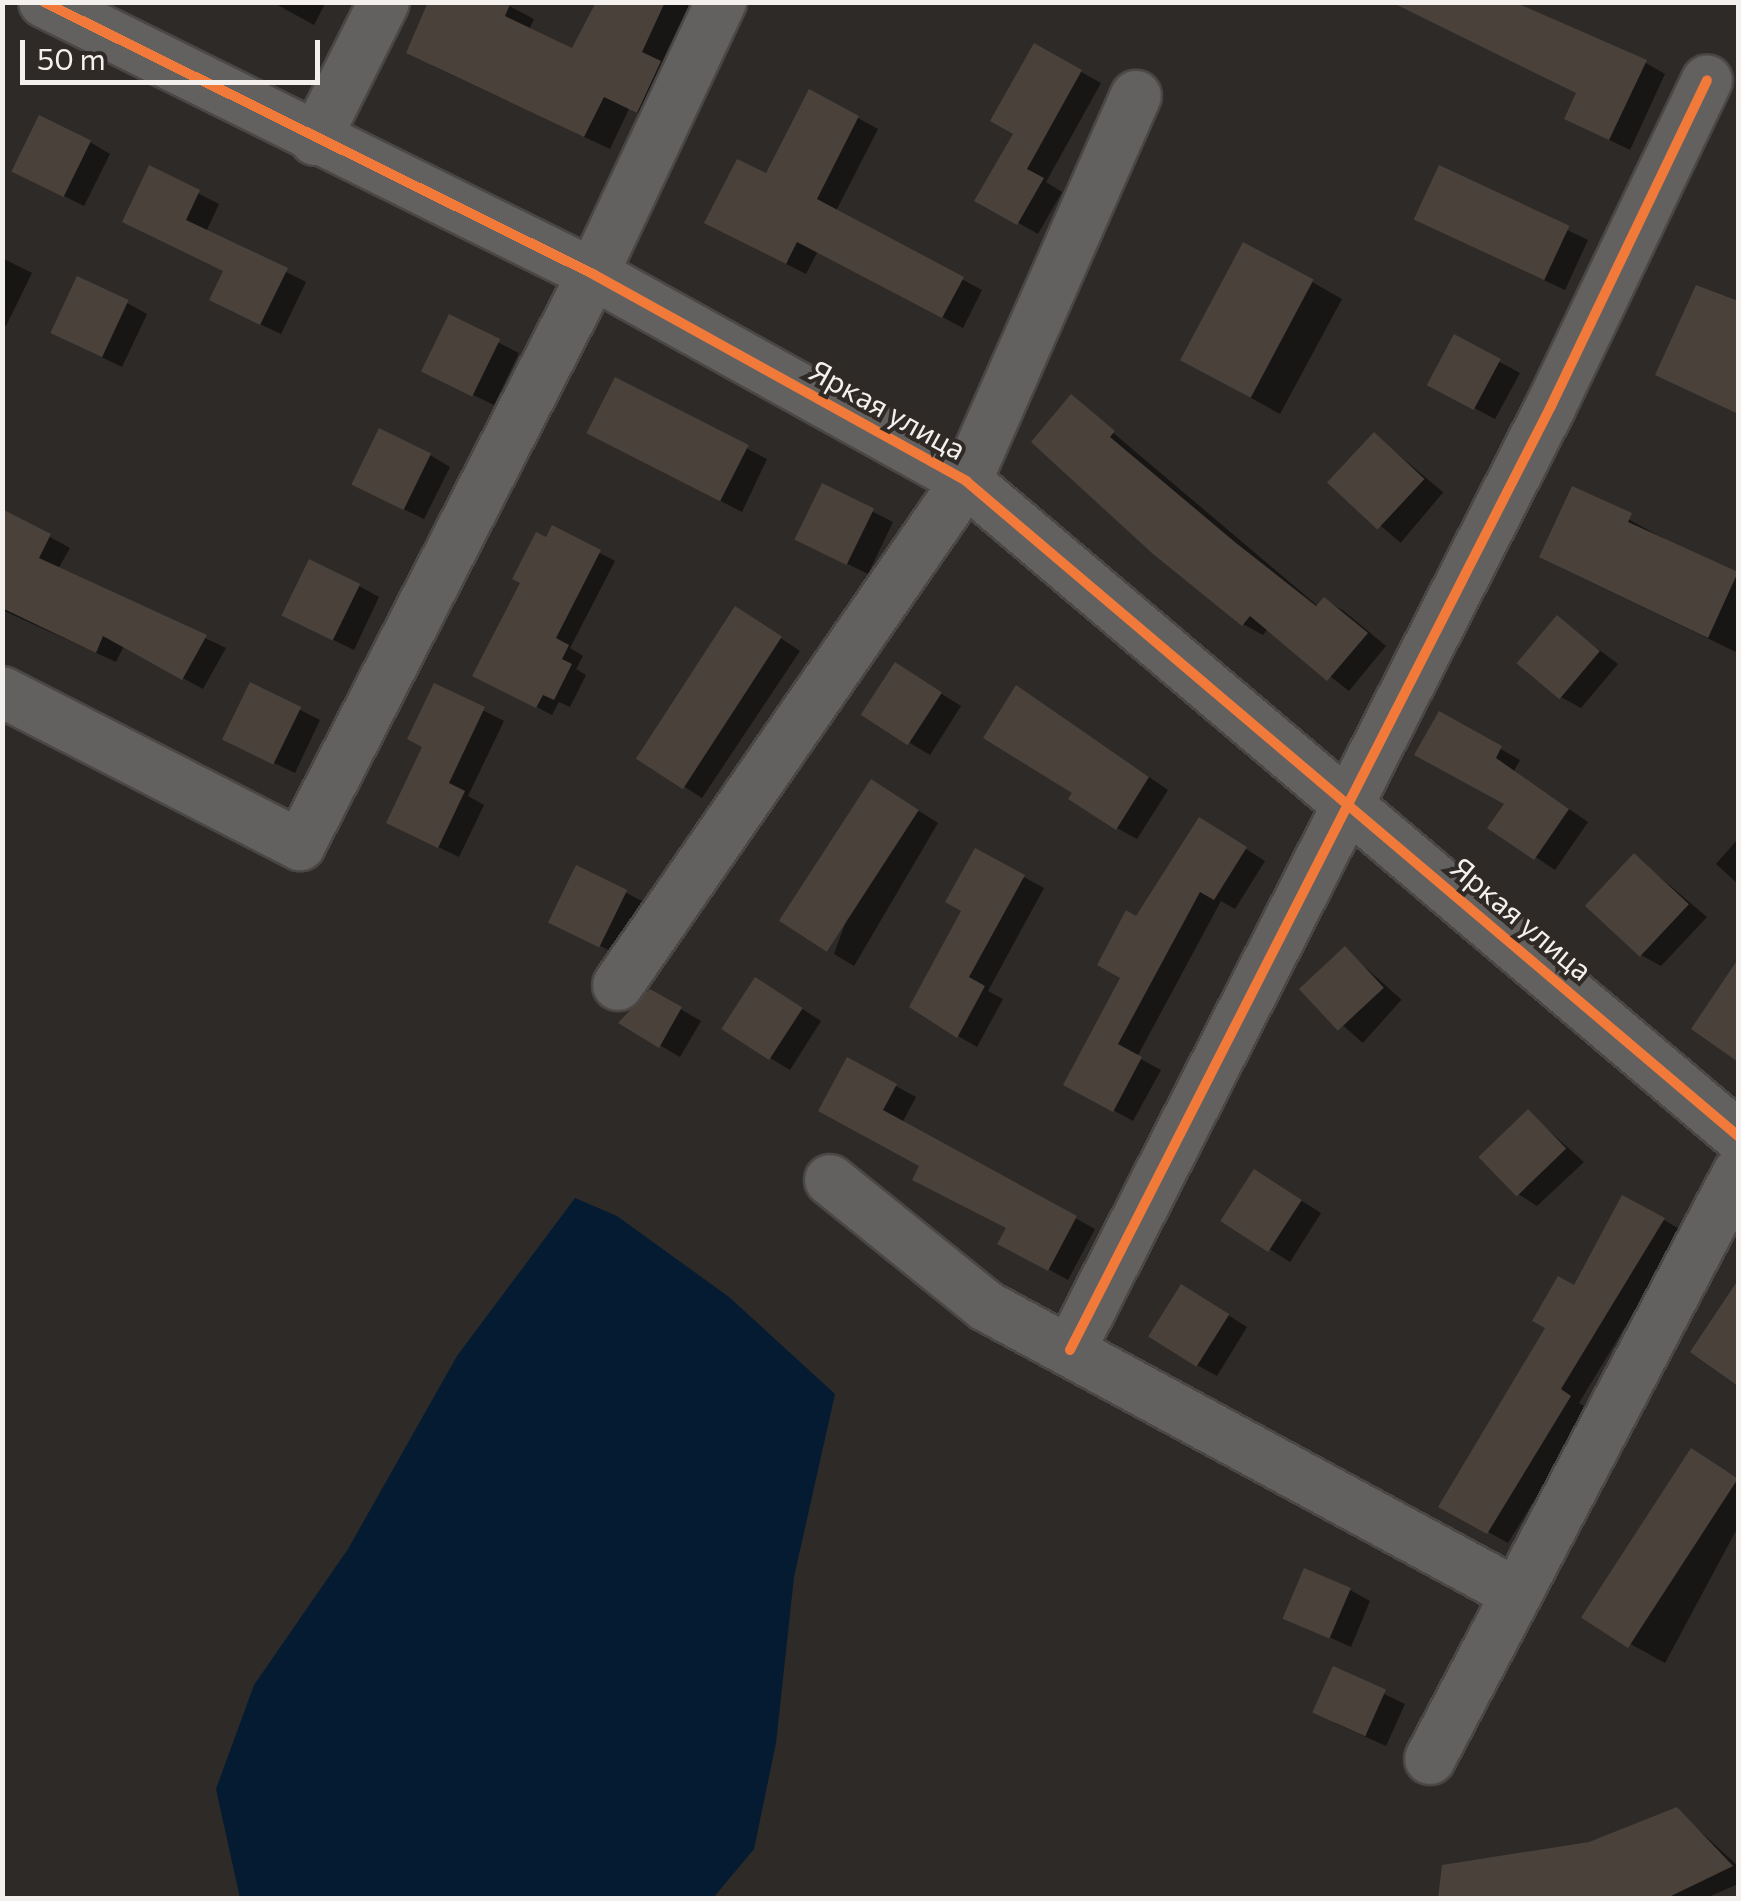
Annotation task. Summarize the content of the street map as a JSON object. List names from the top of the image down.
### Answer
{
  "streets": {
    "street": ["Яркая улица"]
  },
  "scale_bar": "50 m"
}
